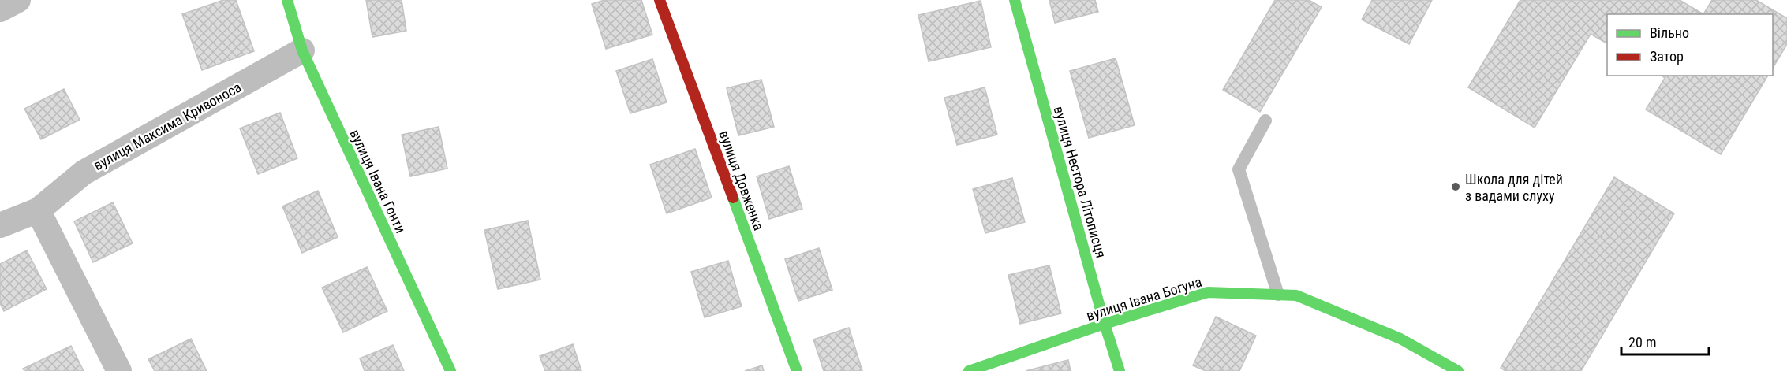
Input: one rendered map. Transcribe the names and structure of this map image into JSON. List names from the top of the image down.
{
  "streets": {
    "street": [
      "вулиця Максима Кривоноса",
      "вулиця Довженка",
      "вулиця Івана Гонти",
      "вулиця Нестора Літописця",
      "вулиця Івана Богуна"
    ]
  },
  "crossings": [
    ["вулиця Максима Кривоноса", "вулиця Івана Гонти"],
    ["вулиця Нестора Літописця", "вулиця Івана Богуна"]
  ],
  "places": ["Школа для дітей з вадами слуху"],
  "legend": ["Вільно", "Затор"],
  "scale_bar": "20 m"
}
